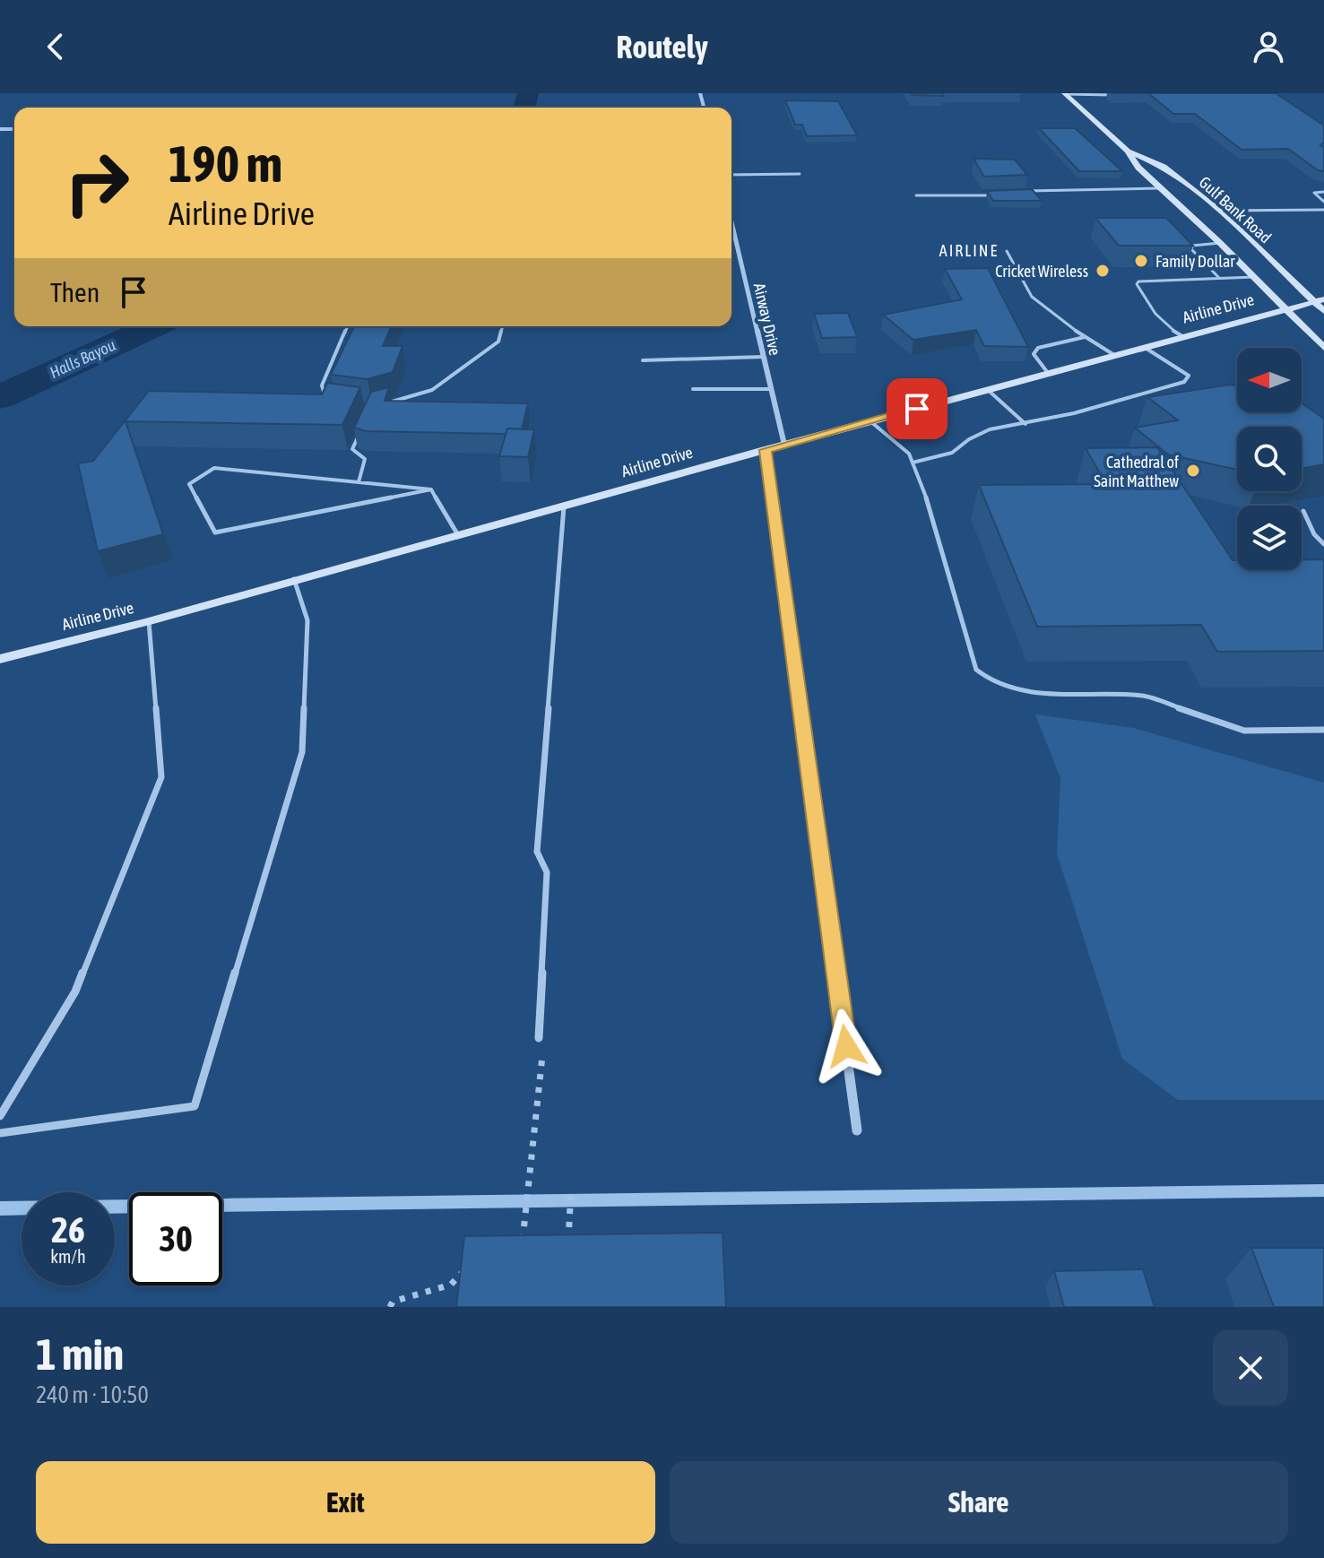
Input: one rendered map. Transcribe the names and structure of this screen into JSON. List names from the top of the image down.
{
  "streets": {
    "main road": ["Gulf Bank Road", "Airline Drive"],
    "street": ["Airway Drive"]
  },
  "crossings": [
    ["Gulf Bank Road", "Airline Drive"],
    ["Airline Drive", "Airway Drive"]
  ],
  "districts": ["AIRLINE"],
  "water": ["Halls Bayou"],
  "places": ["Family Dollar", "Cricket Wireless", "Cathedral of Saint Matthew"],
  "north": "left",
  "page": {
    "header": "Routely",
    "turn": ["190 m", "Airline Drive"],
    "then": "Then",
    "speed": "26 km/h",
    "limit": "30",
    "heading": ["1 min", "240 m · 10:50"],
    "buttons": ["Exit", "Share"]
  }
}
